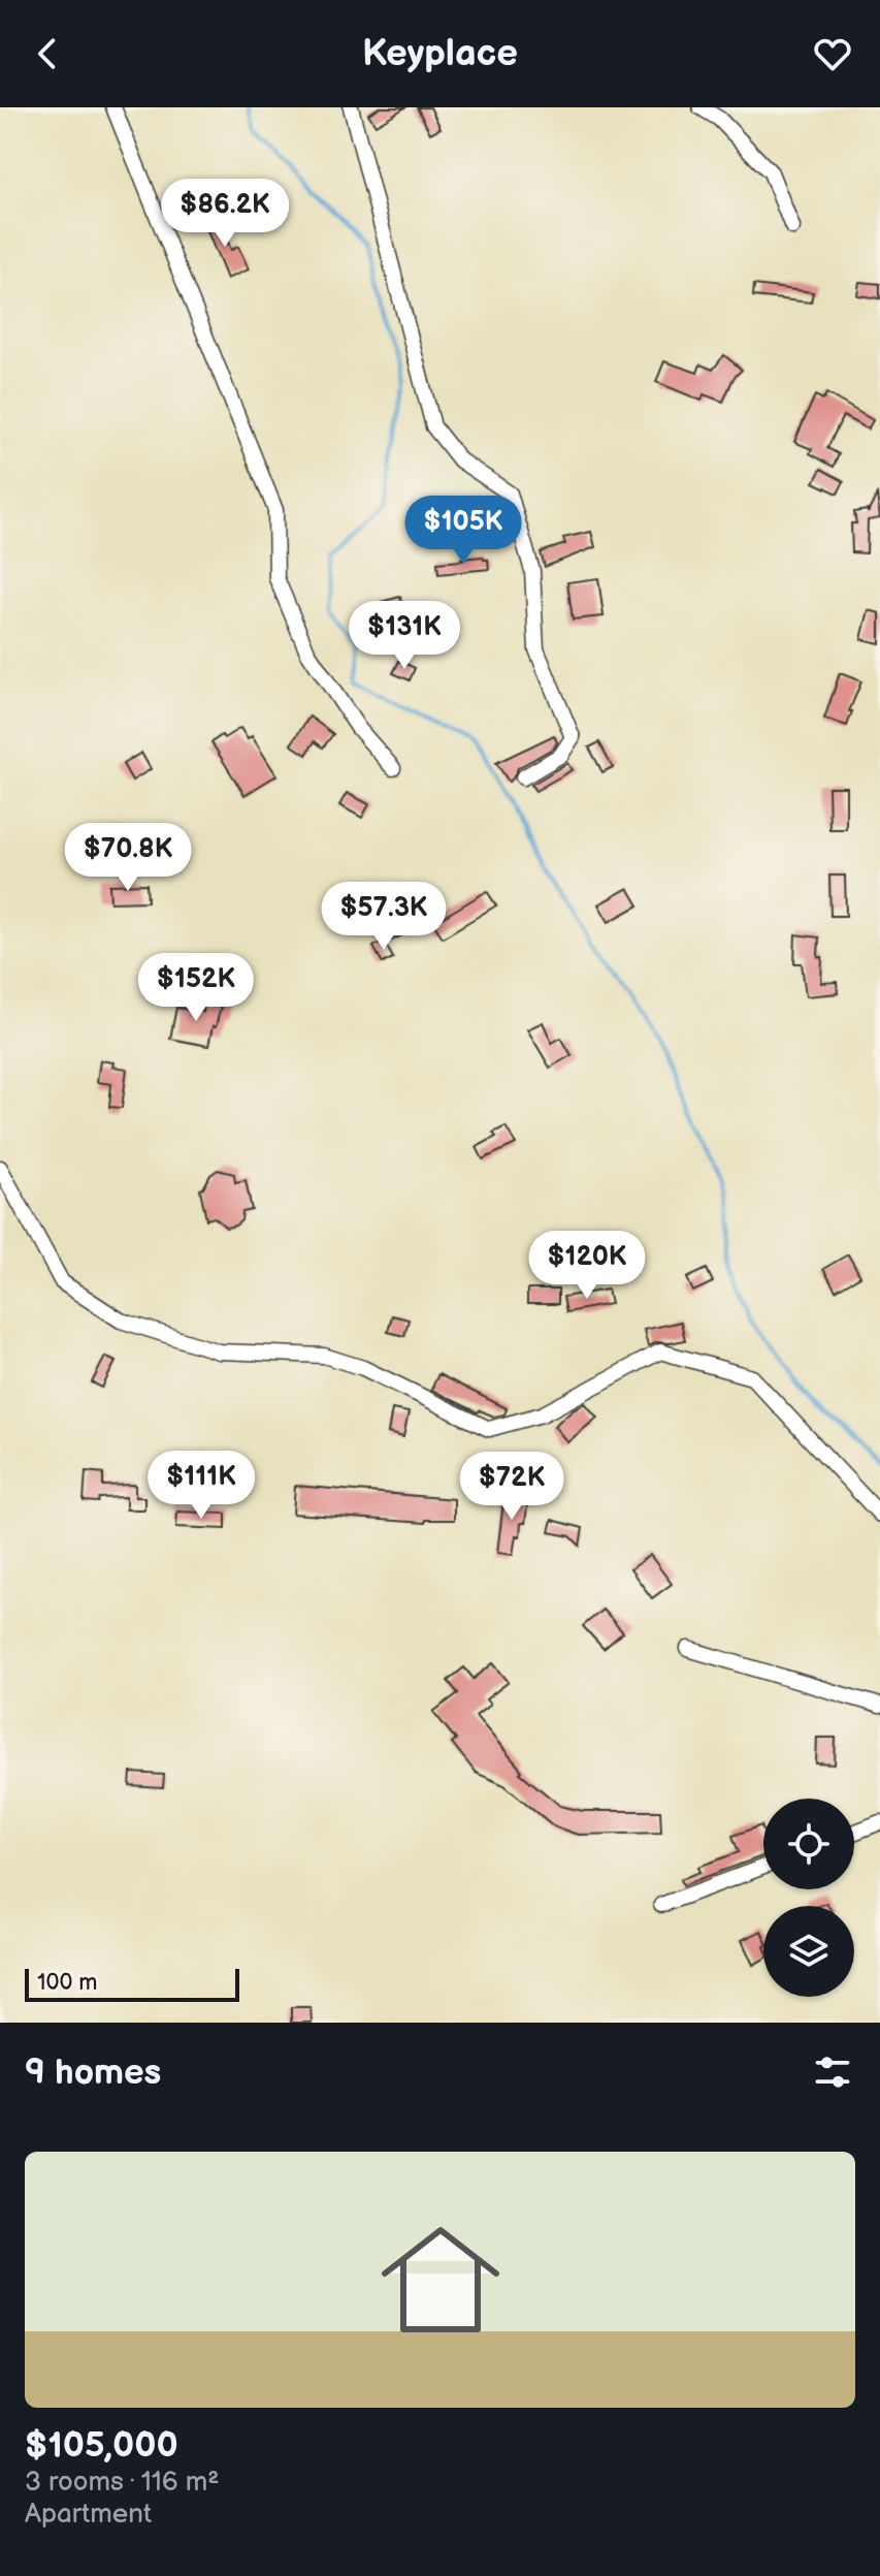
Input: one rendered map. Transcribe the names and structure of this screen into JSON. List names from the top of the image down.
{
  "scale_bar": "100 m",
  "page": {
    "header": "Keyplace",
    "price": [
      "$86.2K",
      "$105K",
      "$131K",
      "$70.8K",
      "$57.3K",
      "$152K",
      "$120K",
      "$111K",
      "$72K"
    ],
    "scale": "100 m",
    "heading": "9 homes",
    "list": [
      {
        "name": "$105,000",
        "note": "3 rooms · 116 m² · Apartment"
      }
    ]
  }
}
